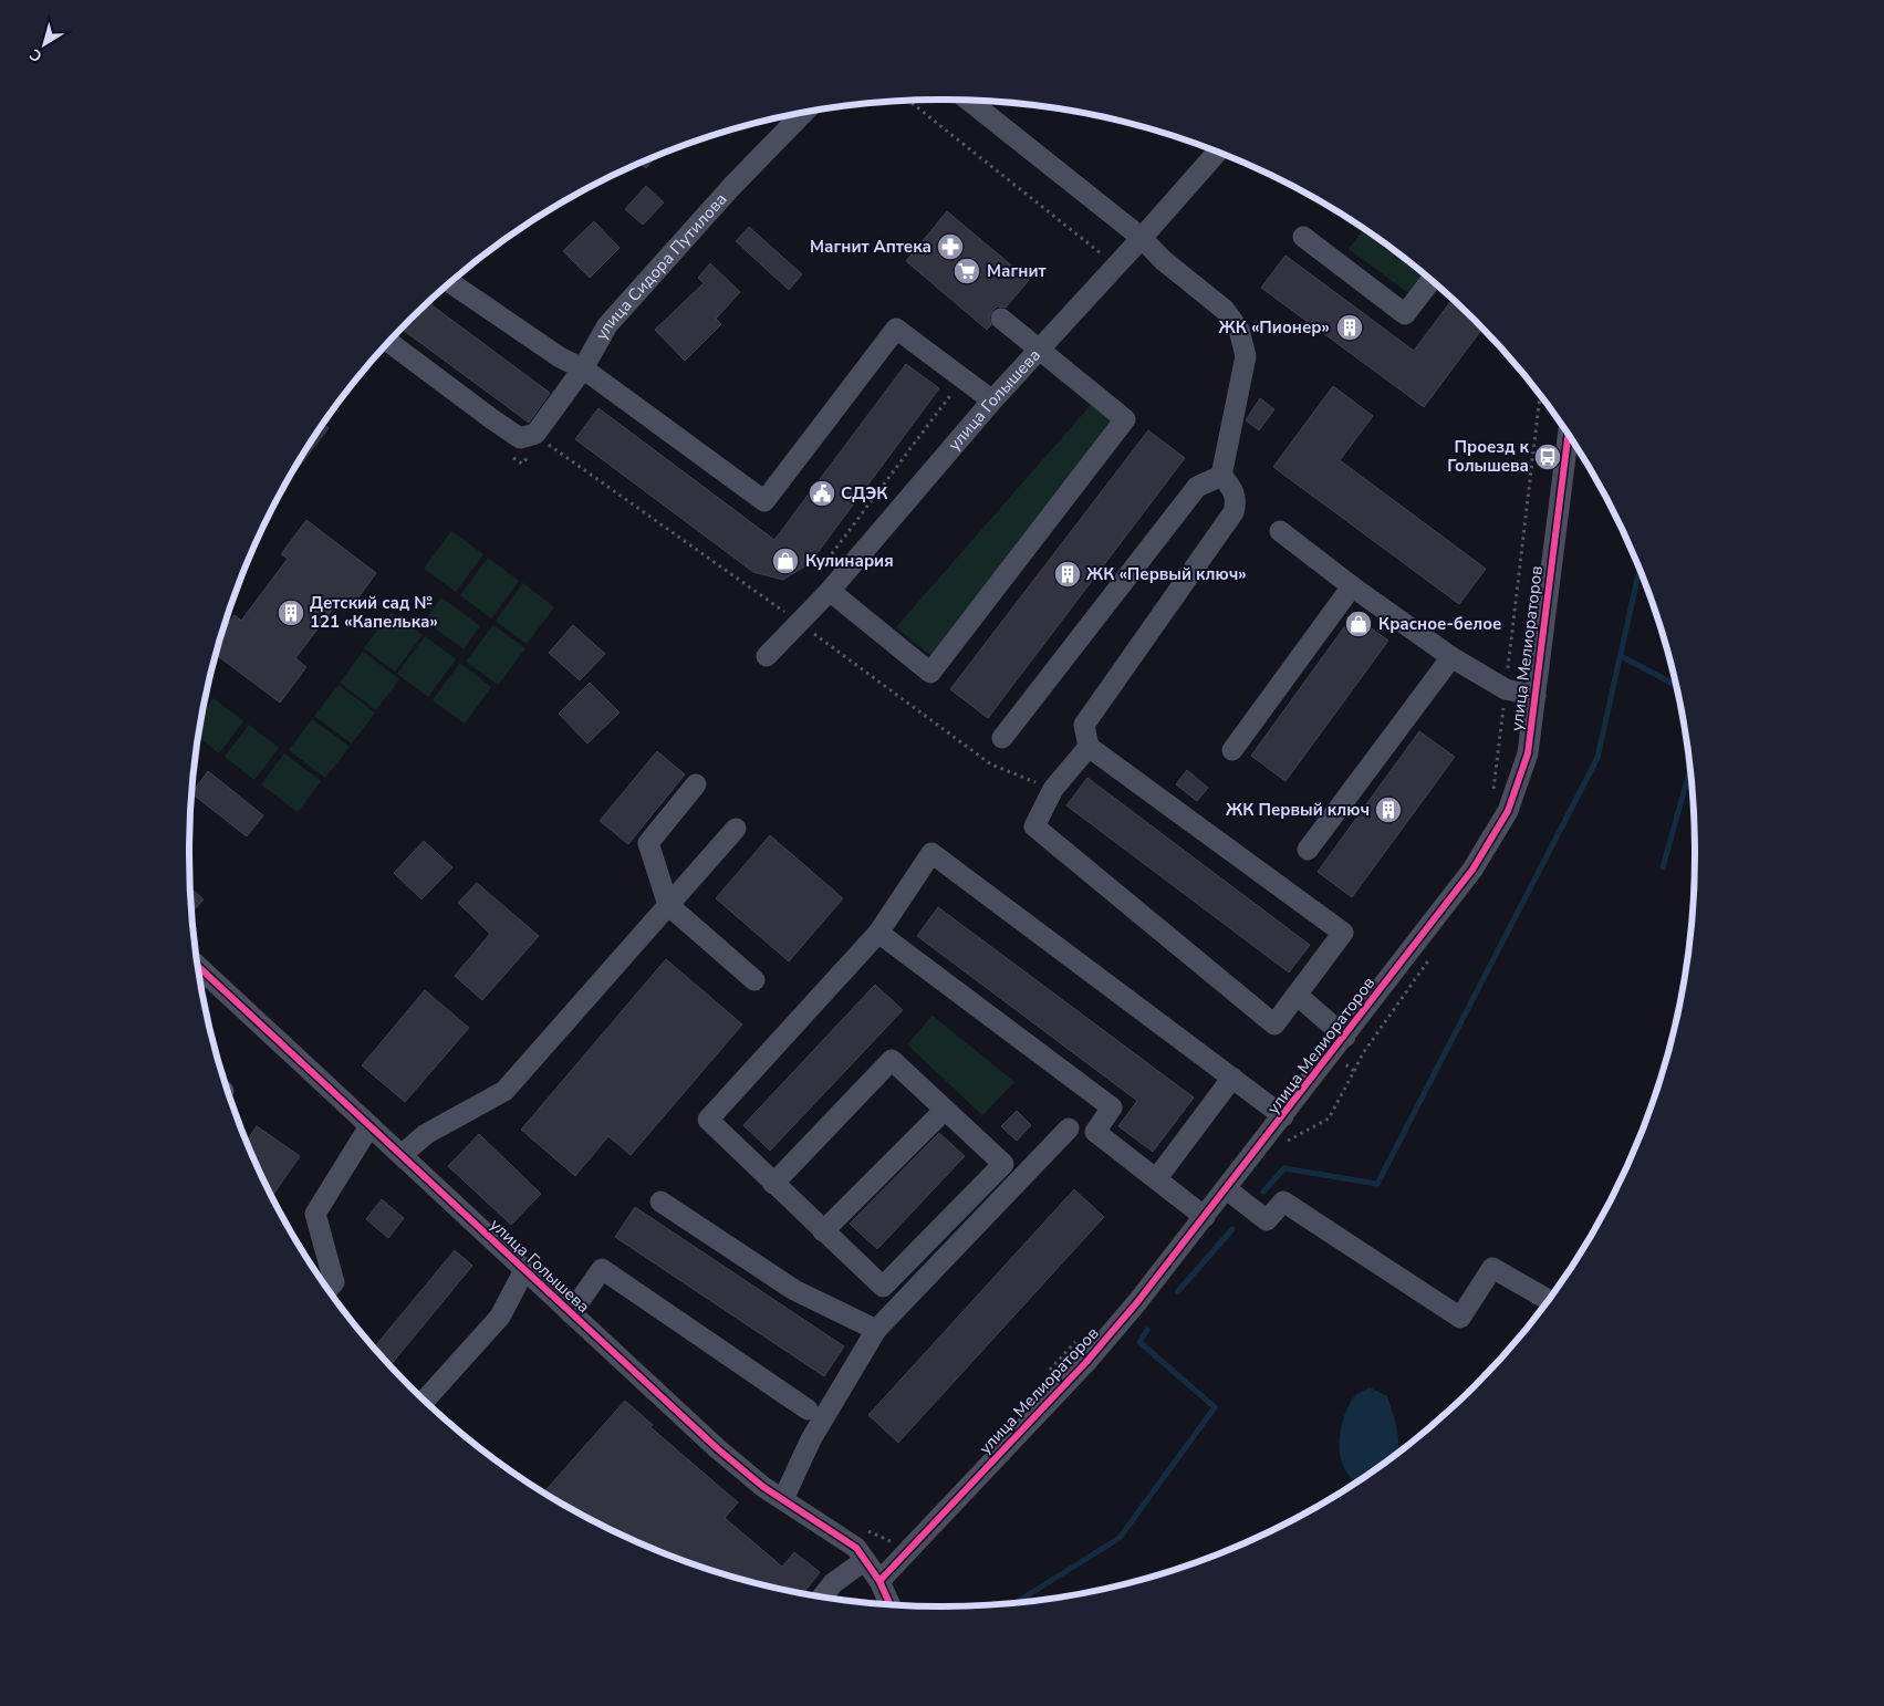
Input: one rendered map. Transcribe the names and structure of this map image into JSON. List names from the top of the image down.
{
  "streets": {
    "street": ["улица Сидора Путилова", "улица Голышева", "улица Мелиораторов"]
  },
  "crossings": [
    ["улица Голышева", "улица Мелиораторов"]
  ],
  "places": {
    "pharmacy": ["Магнит Аптека"],
    "supermarket": ["Магнит"],
    "building": [
      "ЖК «Пионер»",
      "ЖК «Первый ключ»",
      "Детский сад № 121 «Капелька»",
      "ЖК Первый ключ"
    ],
    "bus stop": ["Проезд к Голышева"],
    "public building": ["СДЭК"],
    "shop": ["Кулинария", "Красное-белое"]
  },
  "north": "bottom left"
}
